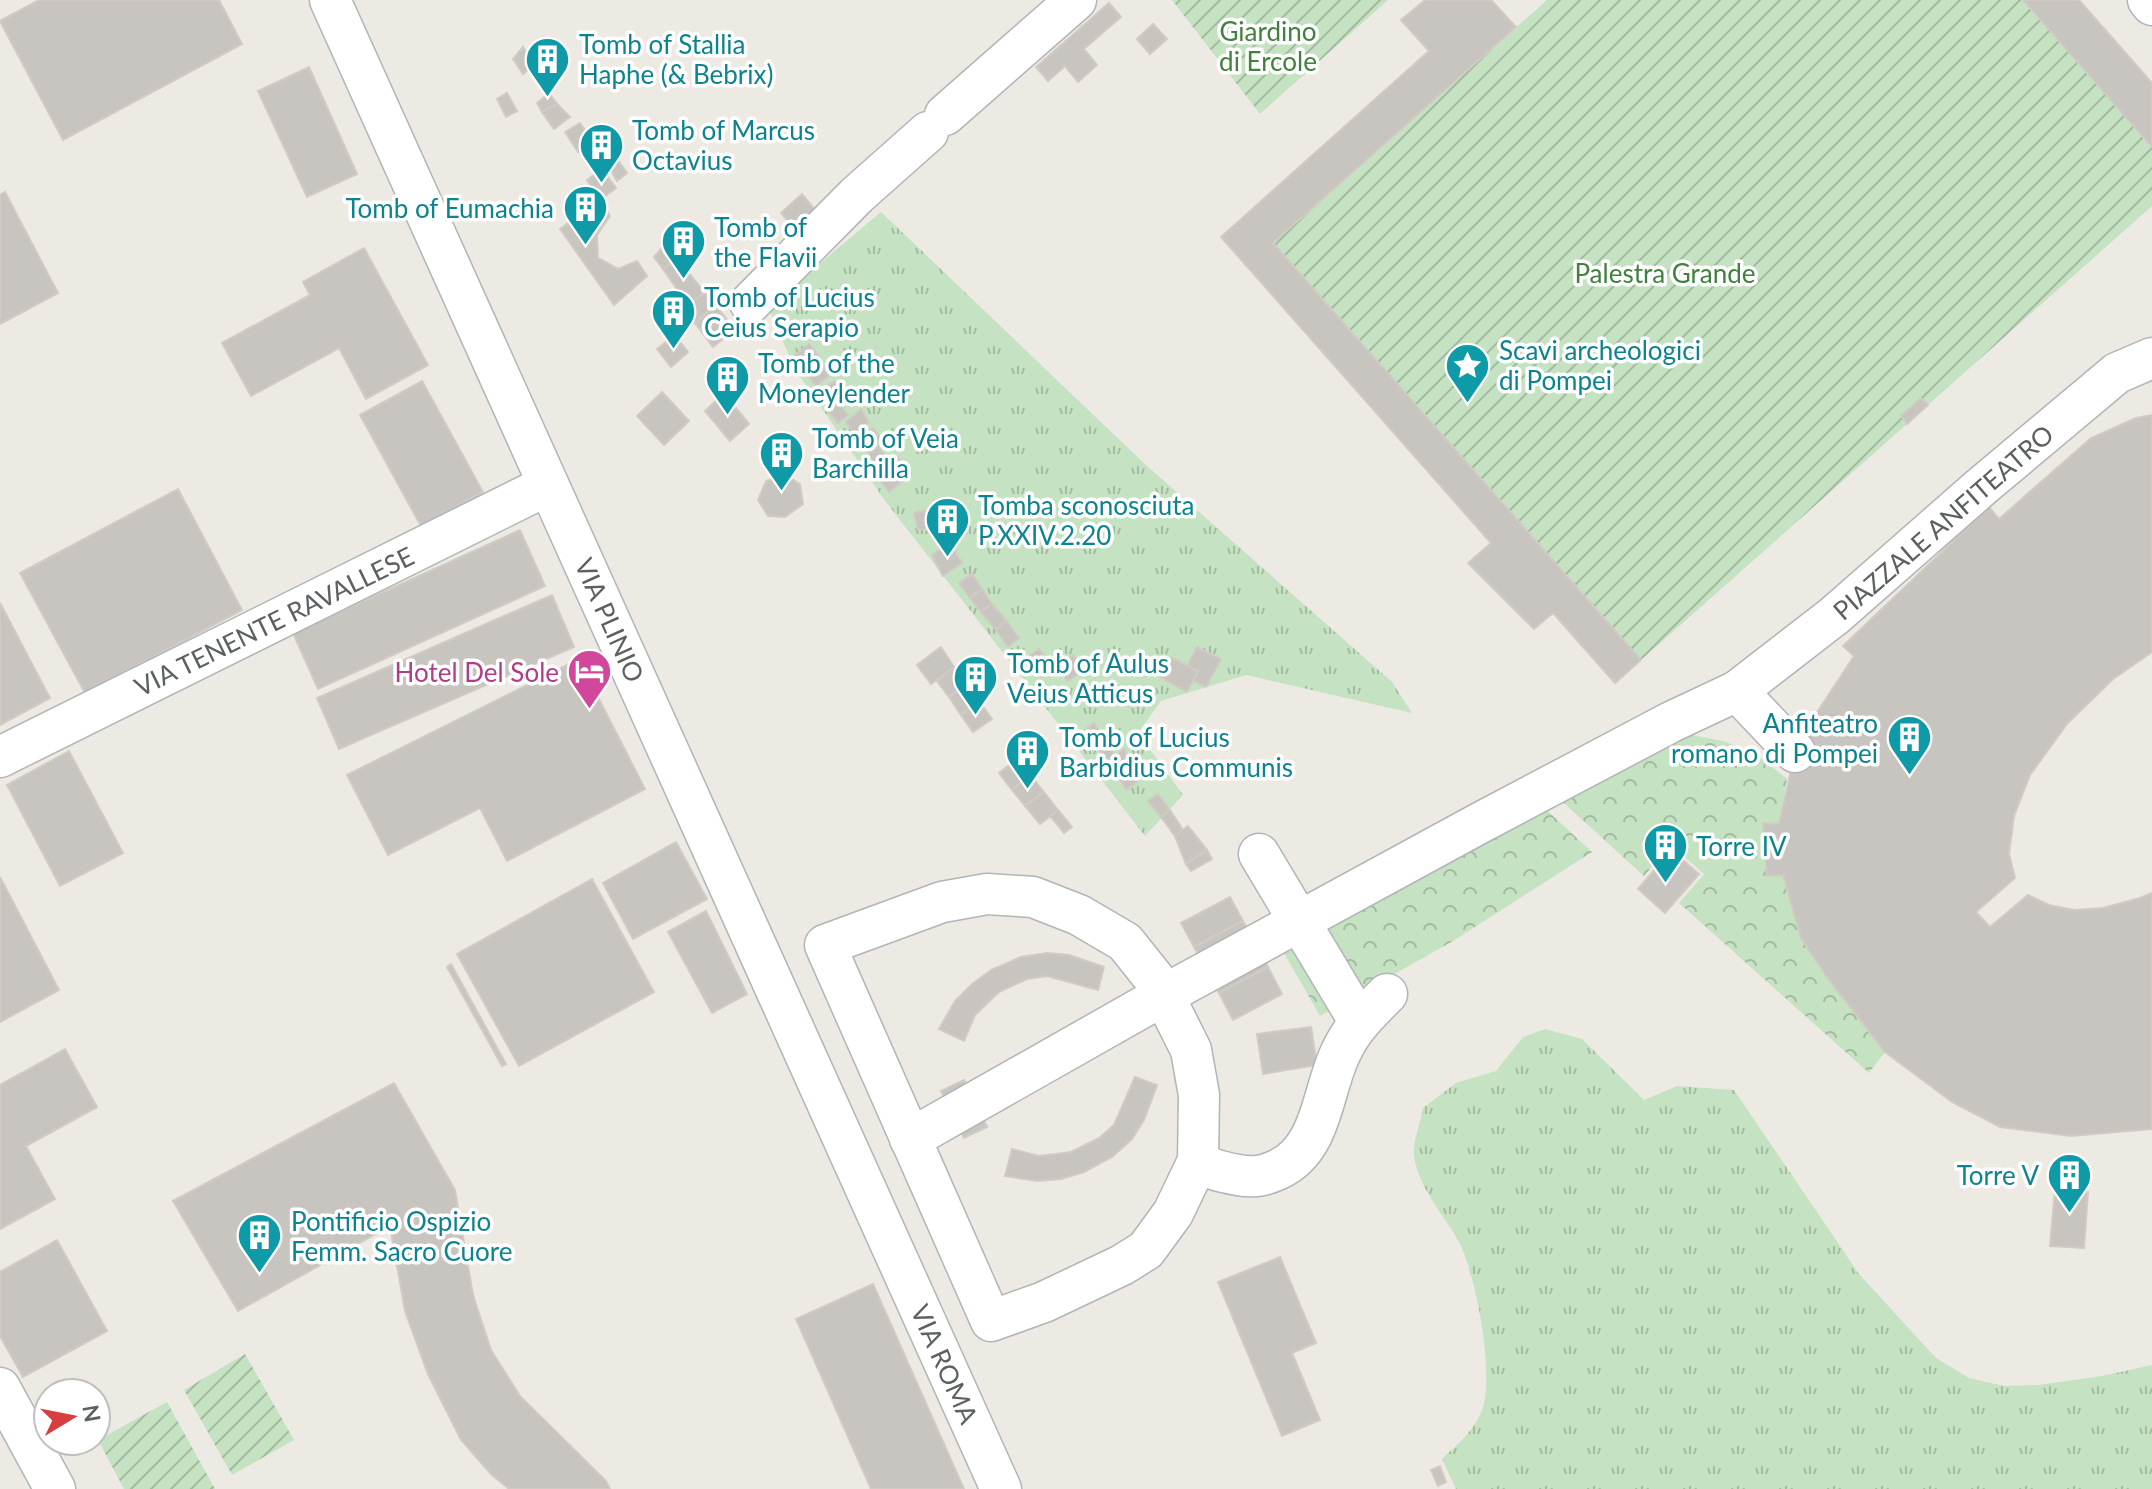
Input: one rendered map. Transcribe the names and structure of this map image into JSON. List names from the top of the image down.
{
  "streets": {
    "street": [
      "PIAZZALE ANFITEATRO",
      "VIA PLINIO",
      "VIA TENENTE RAVALLESE",
      "VIA ROMA"
    ]
  },
  "crossings": [
    ["VIA PLINIO", "VIA TENENTE RAVALLESE"],
    ["VIA PLINIO", "VIA ROMA"]
  ],
  "parks": ["Giardino di Ercole", "Palestra Grande"],
  "places": {
    "building": [
      "Tomb of Stallia Haphe (& Bebrix)",
      "Tomb of Marcus Octavius",
      "Tomb of Eumachia",
      "Tomb of the Flavii",
      "Tomb of Lucius Ceius Serapio",
      "Tomb of the Moneylender",
      "Tomb of Veia Barchilla",
      "Tomba sconosciuta P.XXIV.2.20",
      "Tomb of Aulus Veius Atticus",
      "Anfiteatro romano di Pompei",
      "Tomb of Lucius Barbidius Communis",
      "Torre IV",
      "Torre V",
      "Pontificio Ospizio Femm. Sacro Cuore"
    ],
    "place": ["Scavi archeologici di Pompei"],
    "hotel": ["Hotel Del Sole"]
  },
  "north": "right"
}
